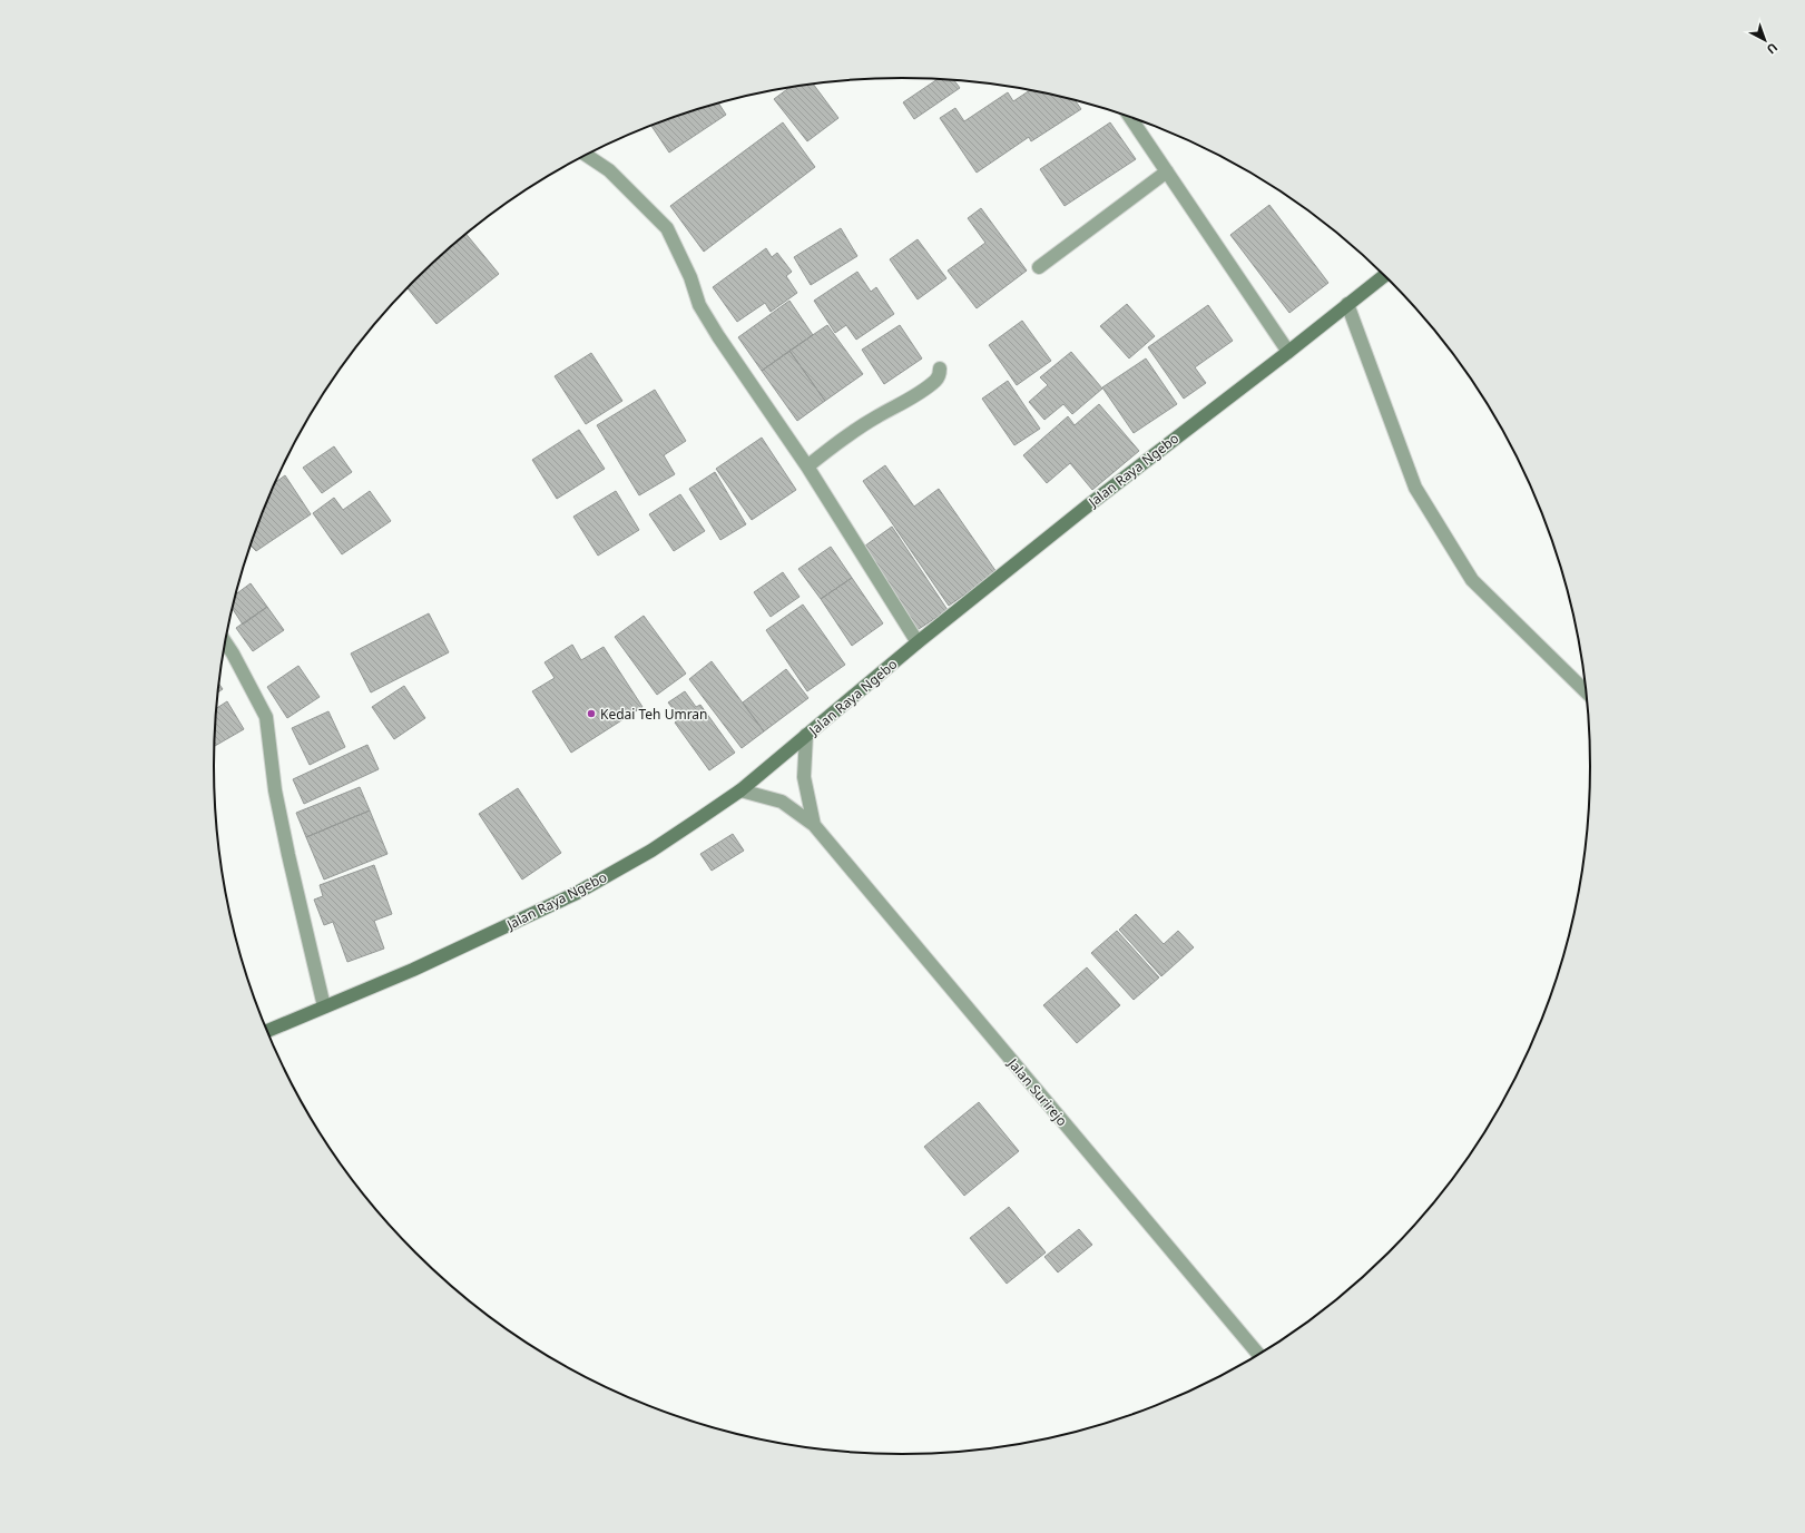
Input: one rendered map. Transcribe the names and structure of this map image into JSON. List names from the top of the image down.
{
  "streets": {
    "street": ["Jalan Raya Ngebo", "Jalan Surirejo"]
  },
  "crossings": [
    ["Jalan Raya Ngebo", "Jalan Surirejo"]
  ],
  "places": ["Kedai Teh Umran"],
  "north": "bottom right"
}
